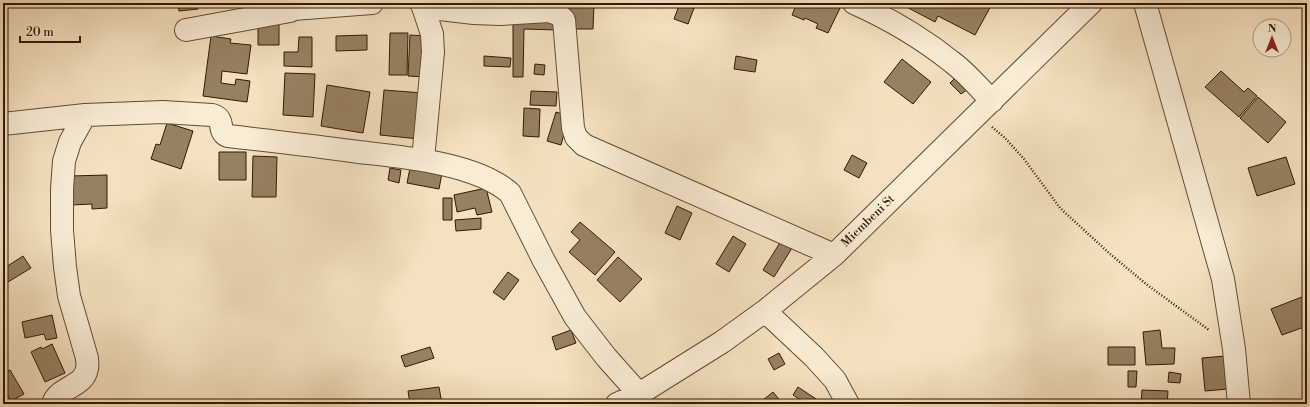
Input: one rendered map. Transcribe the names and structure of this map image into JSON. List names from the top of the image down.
{
  "streets": {
    "street": ["Miembeni St"]
  },
  "scale_bar": "20 m",
  "north": "top"
}
